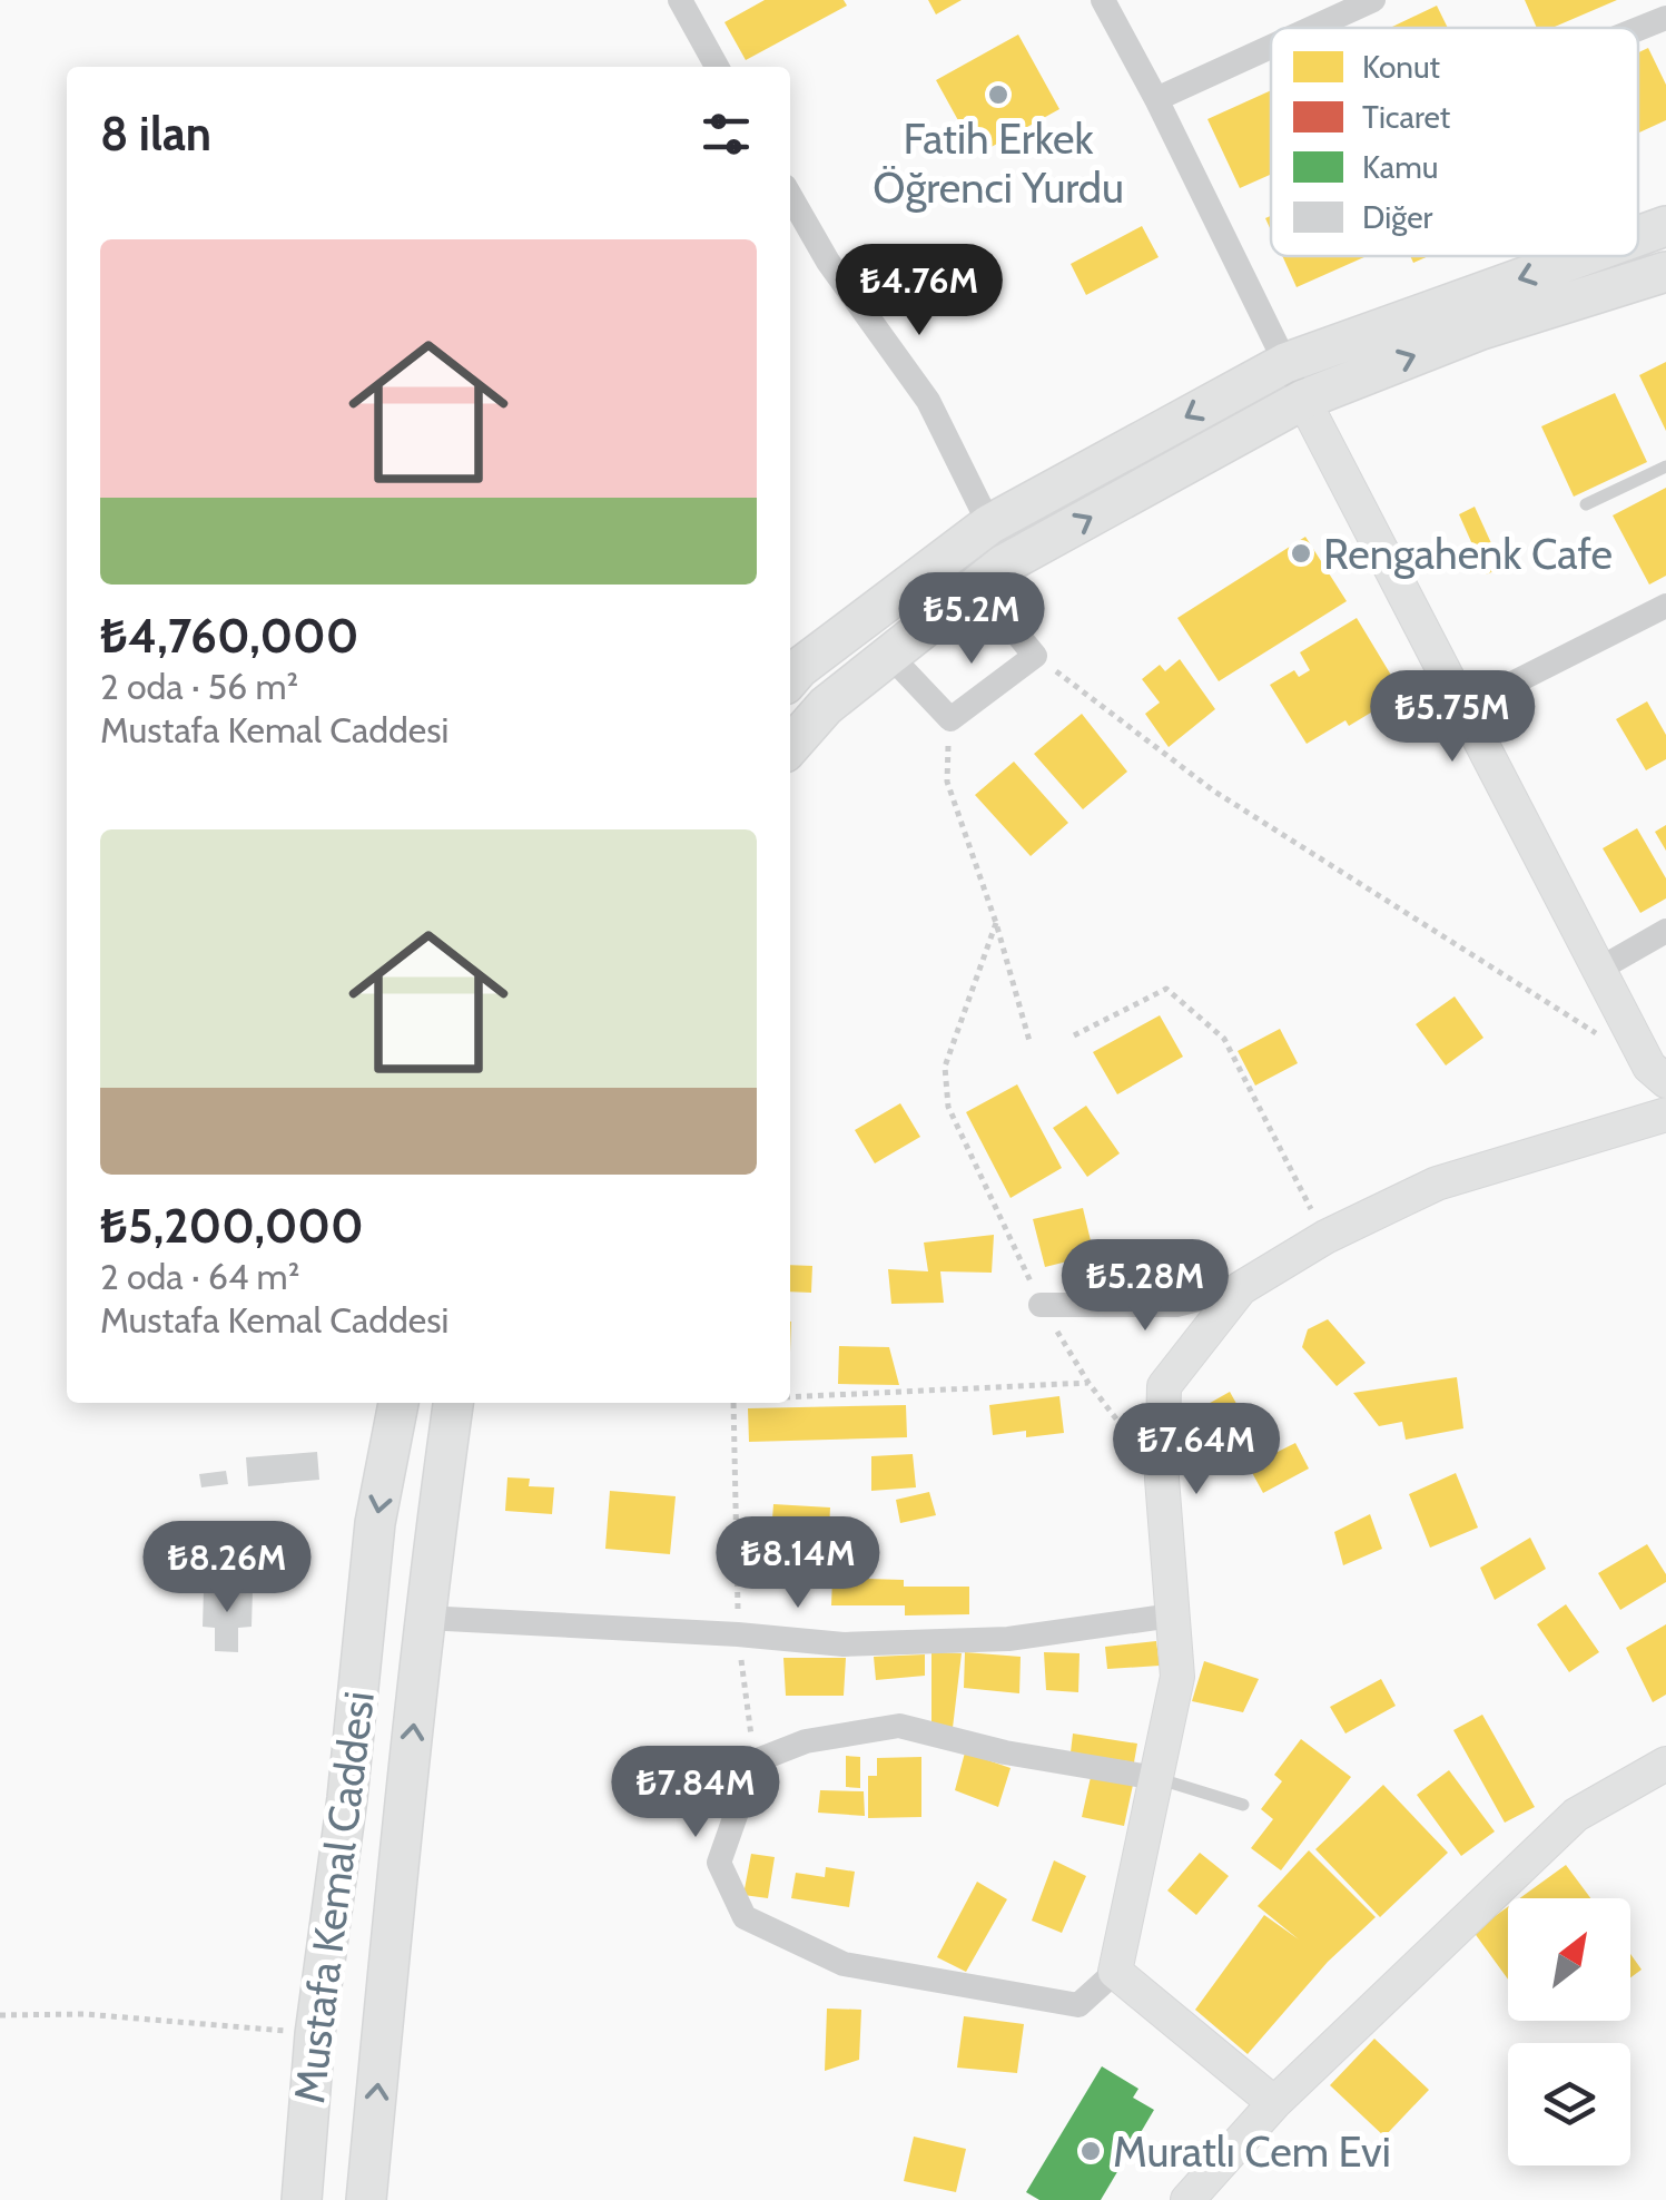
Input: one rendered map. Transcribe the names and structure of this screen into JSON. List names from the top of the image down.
{
  "streets": {
    "main road": ["Mustafa Kemal Caddesi"]
  },
  "places": ["Fatih Erkek Öğrenci Yurdu", "Rengahenk Cafe", "Muratlı Cem Evi"],
  "legend": [
    "Konut",
    "Ticaret",
    "Kamu",
    "Diğer"
  ],
  "north": "top right",
  "page": {
    "heading": "8 ilan",
    "list": [
      {
        "name": "₺4,760,000",
        "note": "2 oda · 56 m² · Mustafa Kemal Caddesi"
      },
      {
        "name": "₺5,200,000",
        "note": "2 oda · 64 m² · Mustafa Kemal Caddesi"
      }
    ],
    "price": [
      "₺4.76M",
      "₺5.2M",
      "₺5.75M",
      "₺5.28M",
      "₺7.64M",
      "₺8.14M",
      "₺8.26M",
      "₺7.84M"
    ]
  }
}
